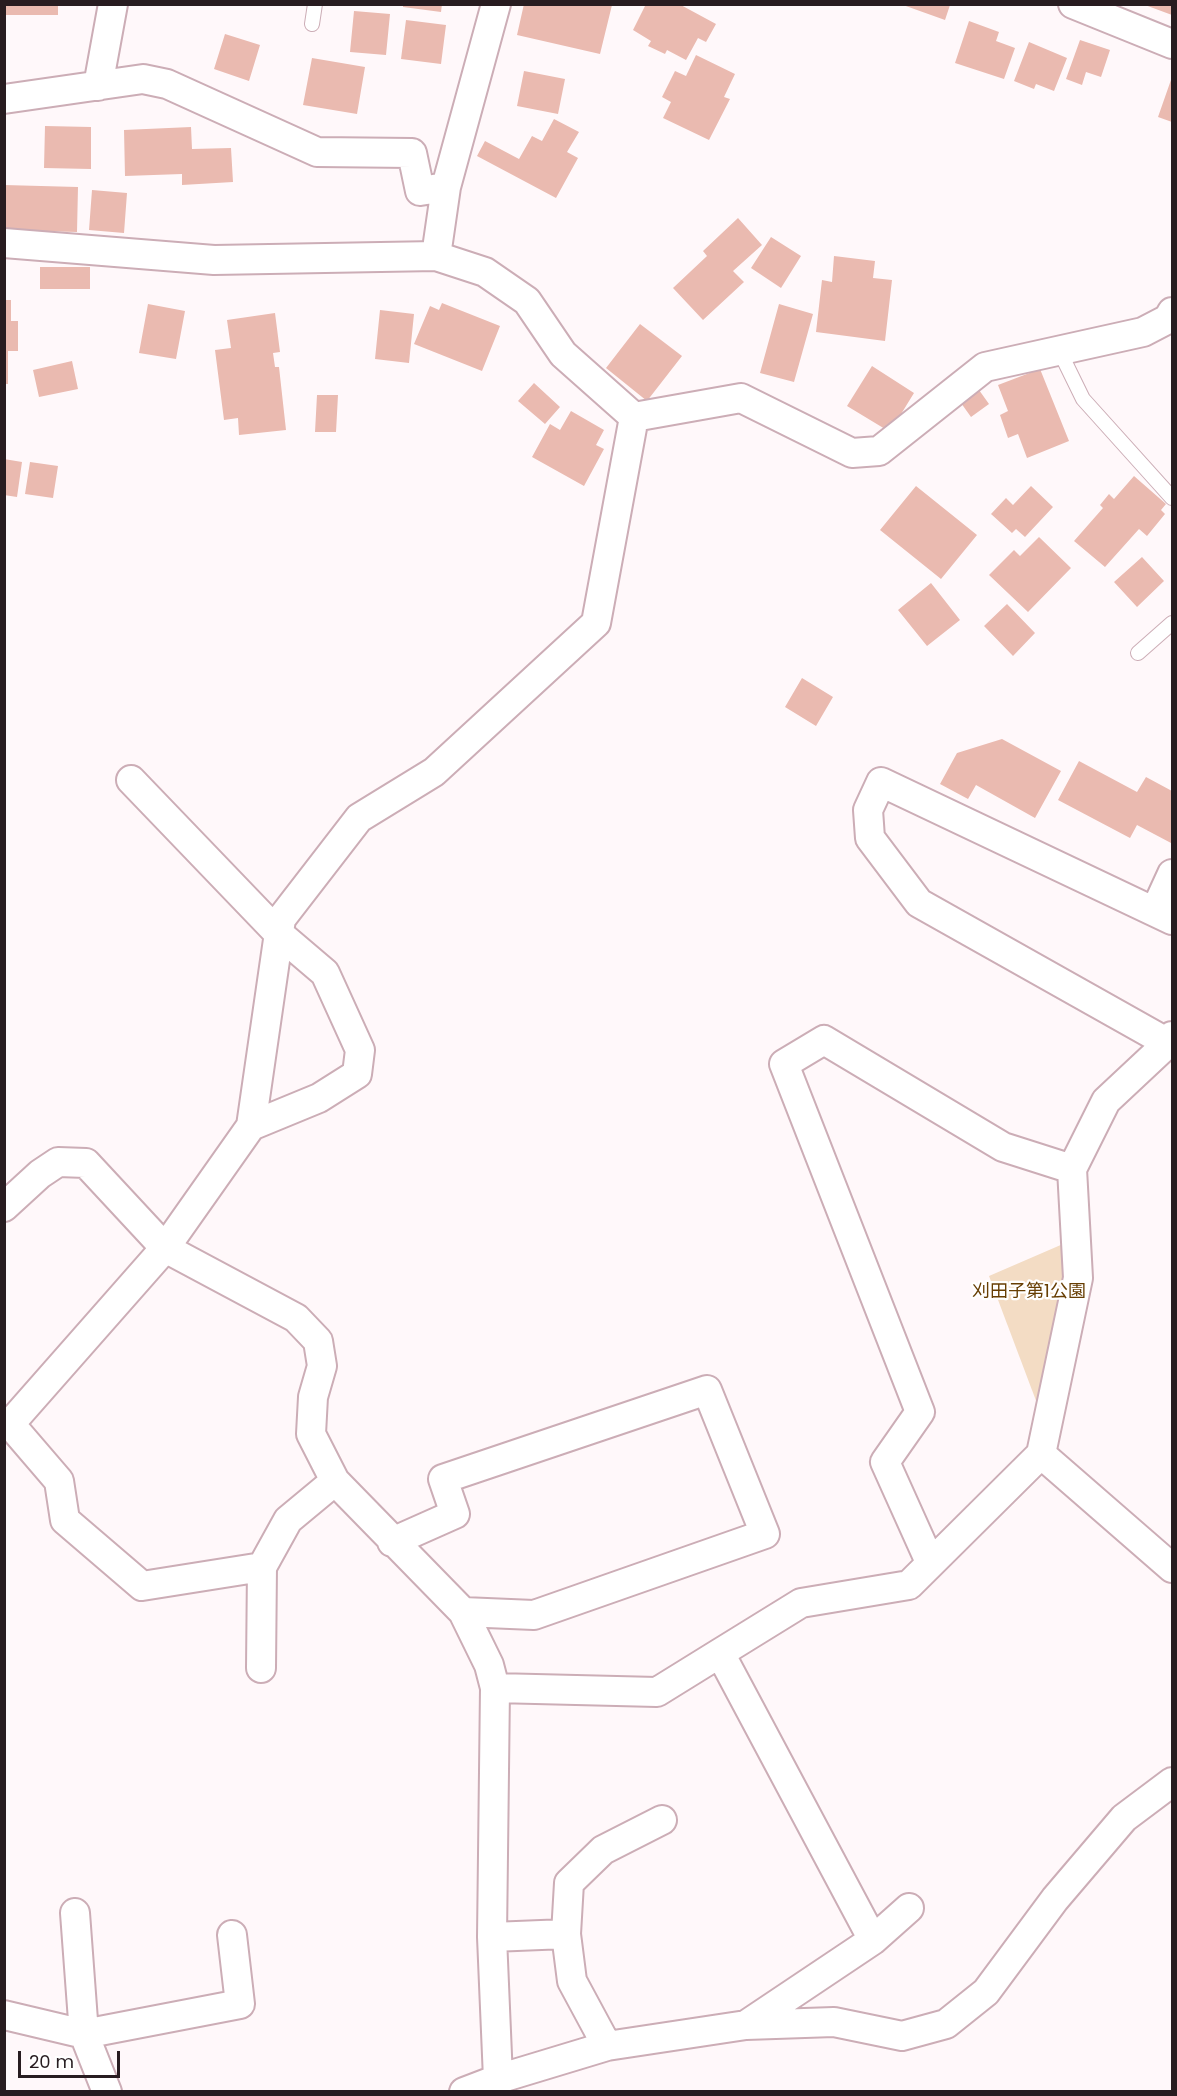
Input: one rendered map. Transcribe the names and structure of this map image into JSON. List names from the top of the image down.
{
  "parks": ["刈田子第1公園"],
  "scale_bar": "20 m"
}
